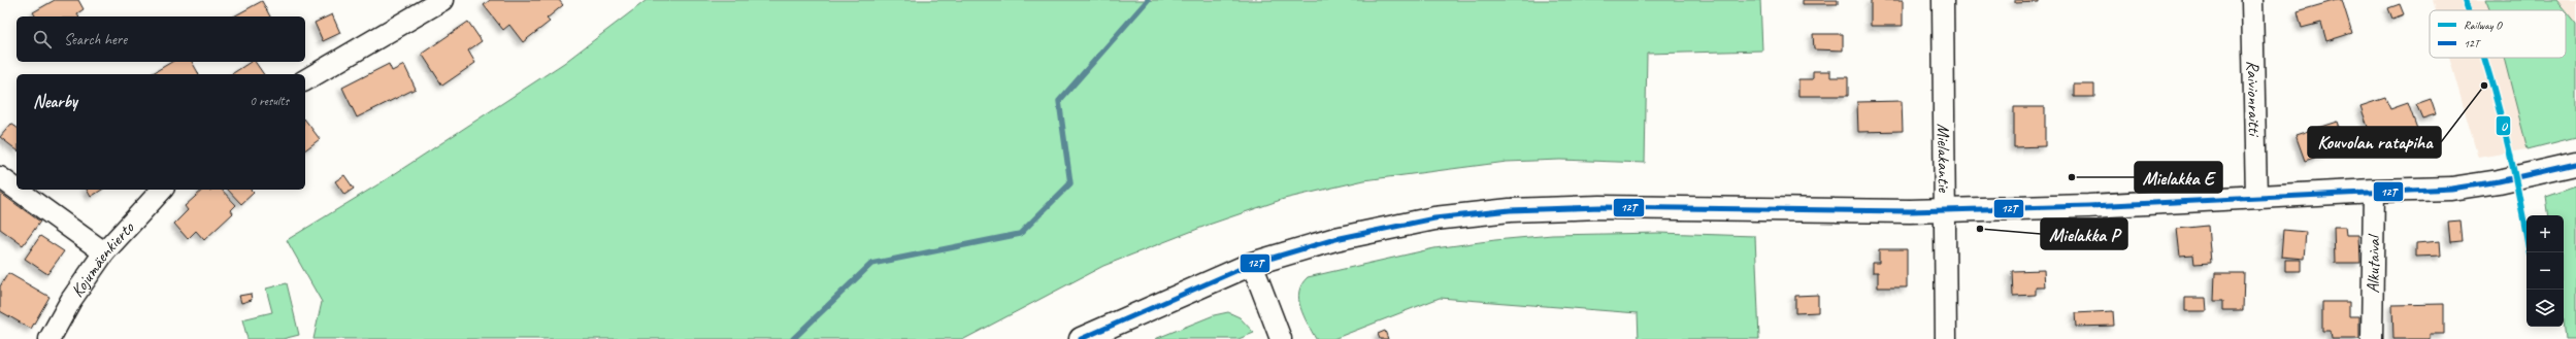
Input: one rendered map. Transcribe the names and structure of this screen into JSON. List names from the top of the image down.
{
  "streets": {
    "street": [
      "Raivionraitti",
      "Mielakantie",
      "Kojumäenkierto",
      "Alkutaival"
    ]
  },
  "places": ["Kouvolan ratapiha", "Mielakka E", "Mielakka P"],
  "lines": ["rail line O", "transit line 12T"],
  "legend": ["Railway O", "12T"],
  "page": {
    "search": "Search here",
    "heading": ["Nearby", "0 results"],
    "map_buttons": ["+", "−"]
  }
}
